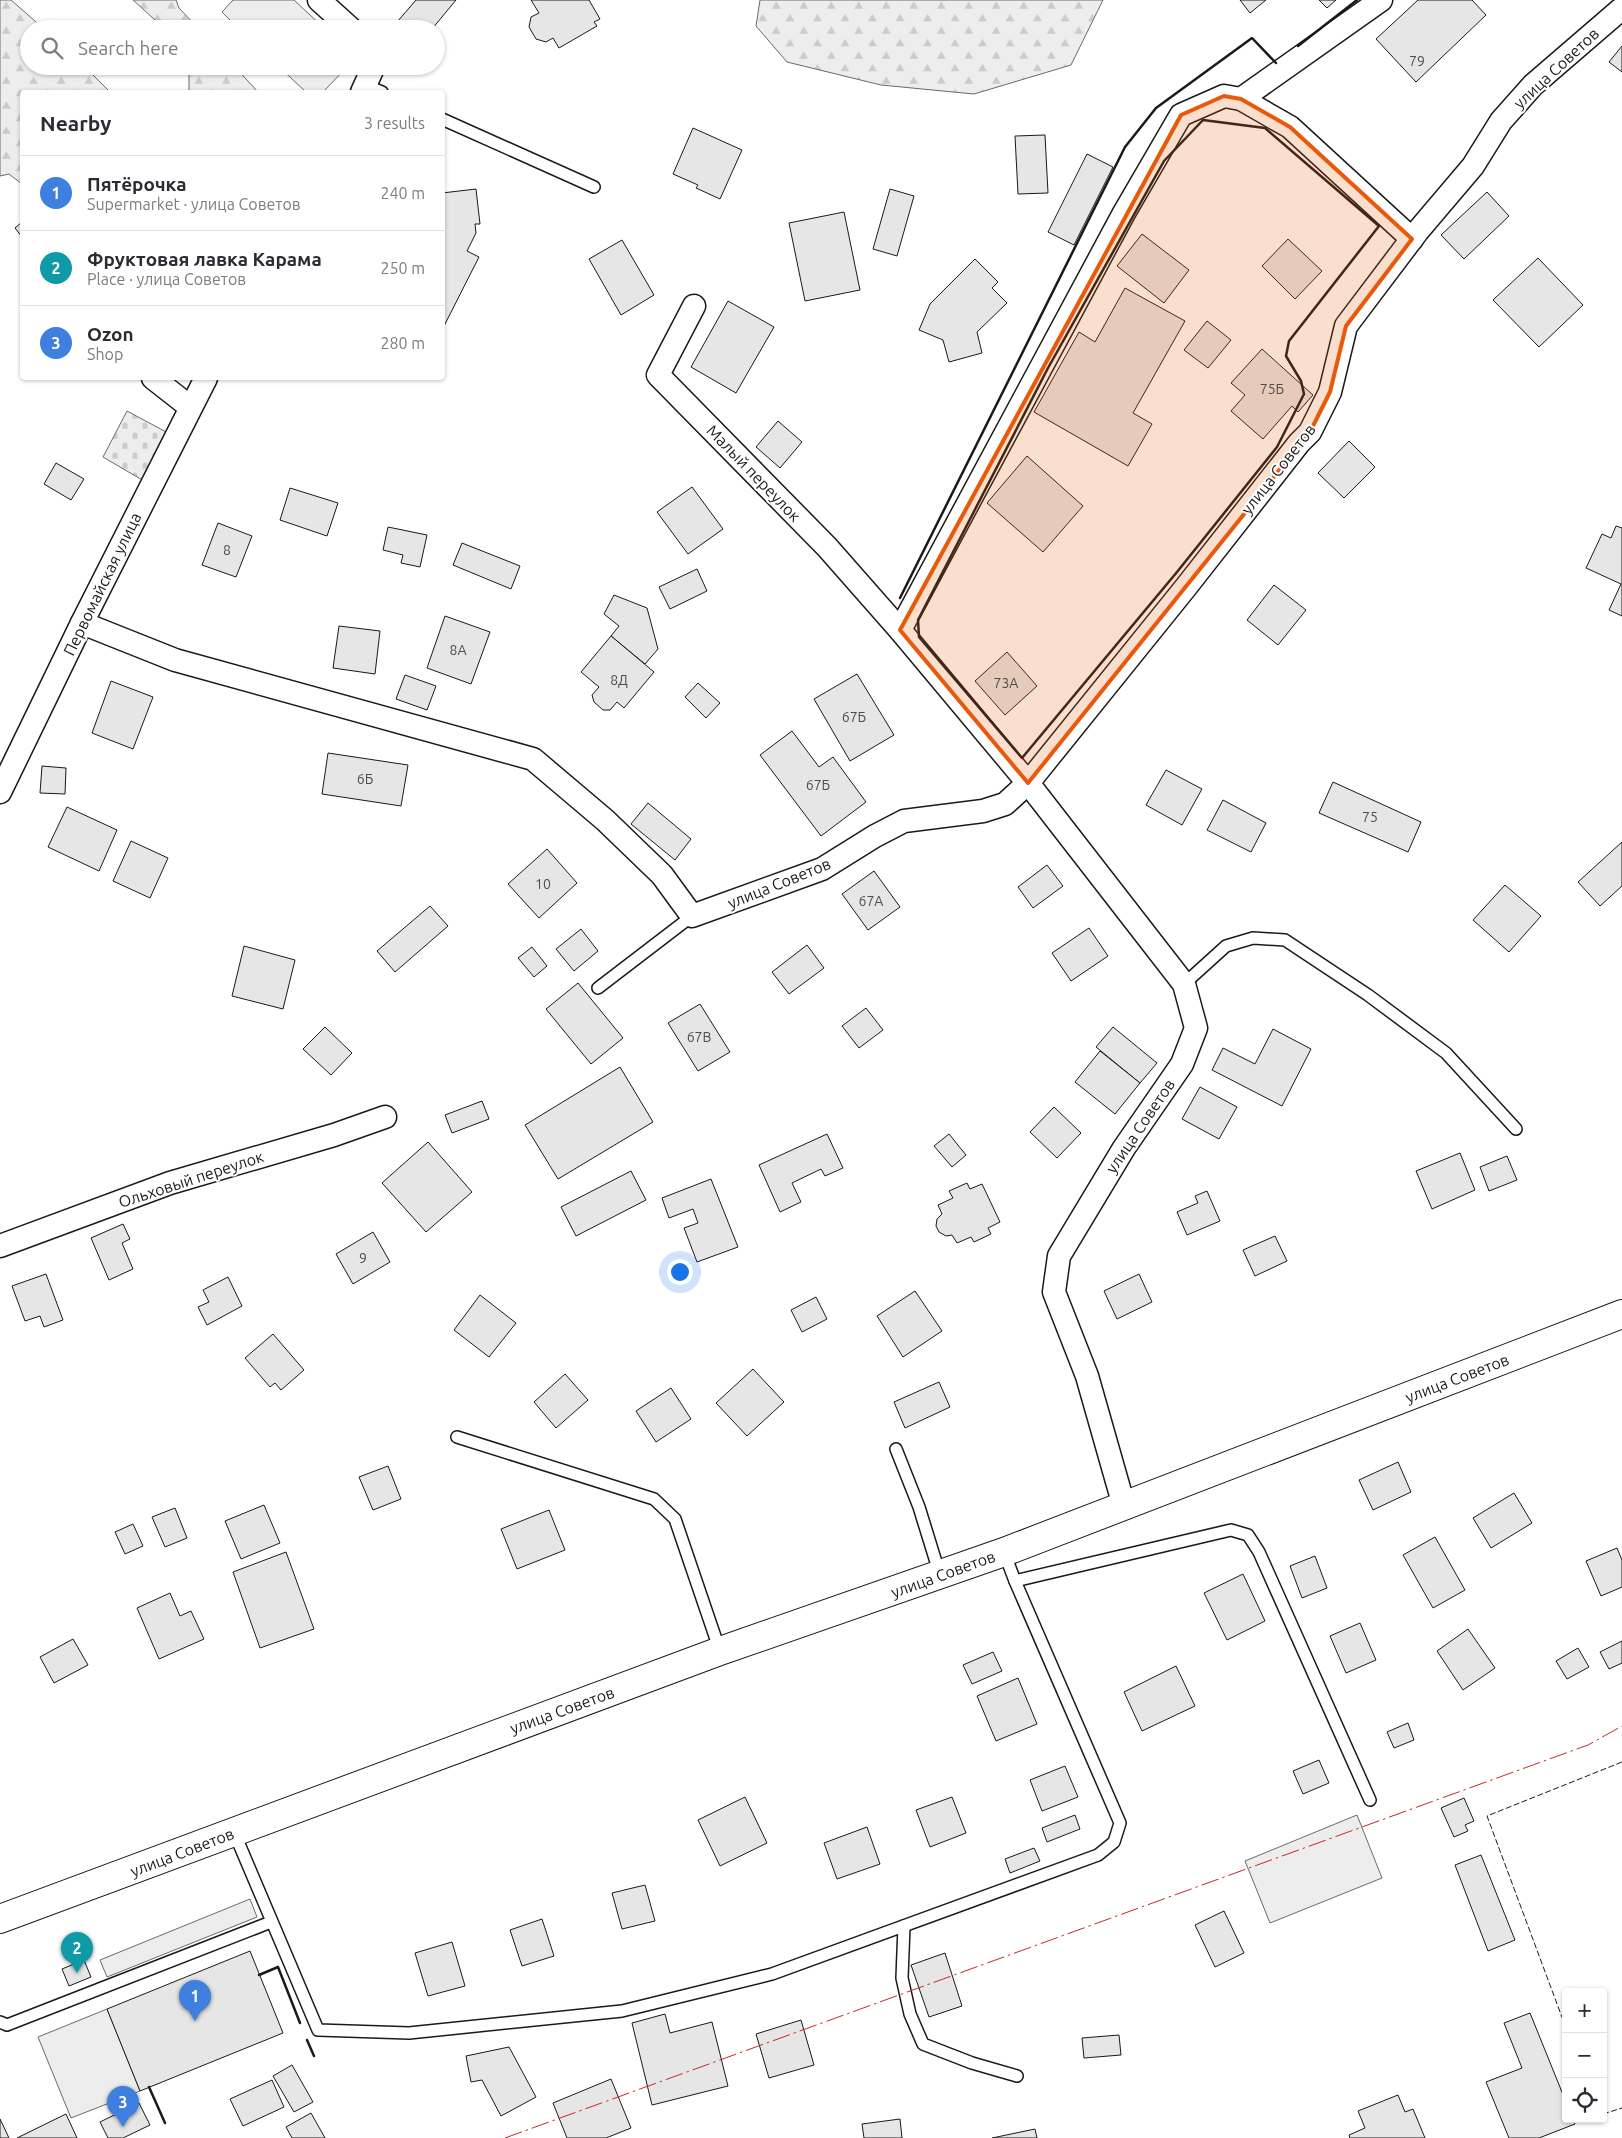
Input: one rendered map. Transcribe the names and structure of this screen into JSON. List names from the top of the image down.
{
  "streets": {
    "main road": ["улица Советов"],
    "street": ["Малый переулок", "Первомайская улица", "Ольховый переулок"]
  },
  "crossings": [
    ["улица Советов", "Малый переулок"]
  ],
  "house_numbers": [
    "79",
    "75Б",
    "8",
    "8А",
    "8Д",
    "73А",
    "67Б",
    "6Б",
    "67Б",
    "75",
    "10",
    "67А",
    "67В",
    "9"
  ],
  "page": {
    "search": "Search here",
    "heading": ["Nearby", "3 results"],
    "list": [
      {
        "mark": "1",
        "name": "Пятёрочка",
        "note": "Supermarket · улица Советов",
        "value": "240 m"
      },
      {
        "mark": "2",
        "name": "Фруктовая лавка Карама",
        "note": "Place · улица Советов",
        "value": "250 m"
      },
      {
        "mark": "3",
        "name": "Ozon",
        "note": "Shop",
        "value": "280 m"
      }
    ],
    "pins": ["2", "1", "3"],
    "map_buttons": ["+", "−"]
  }
}
